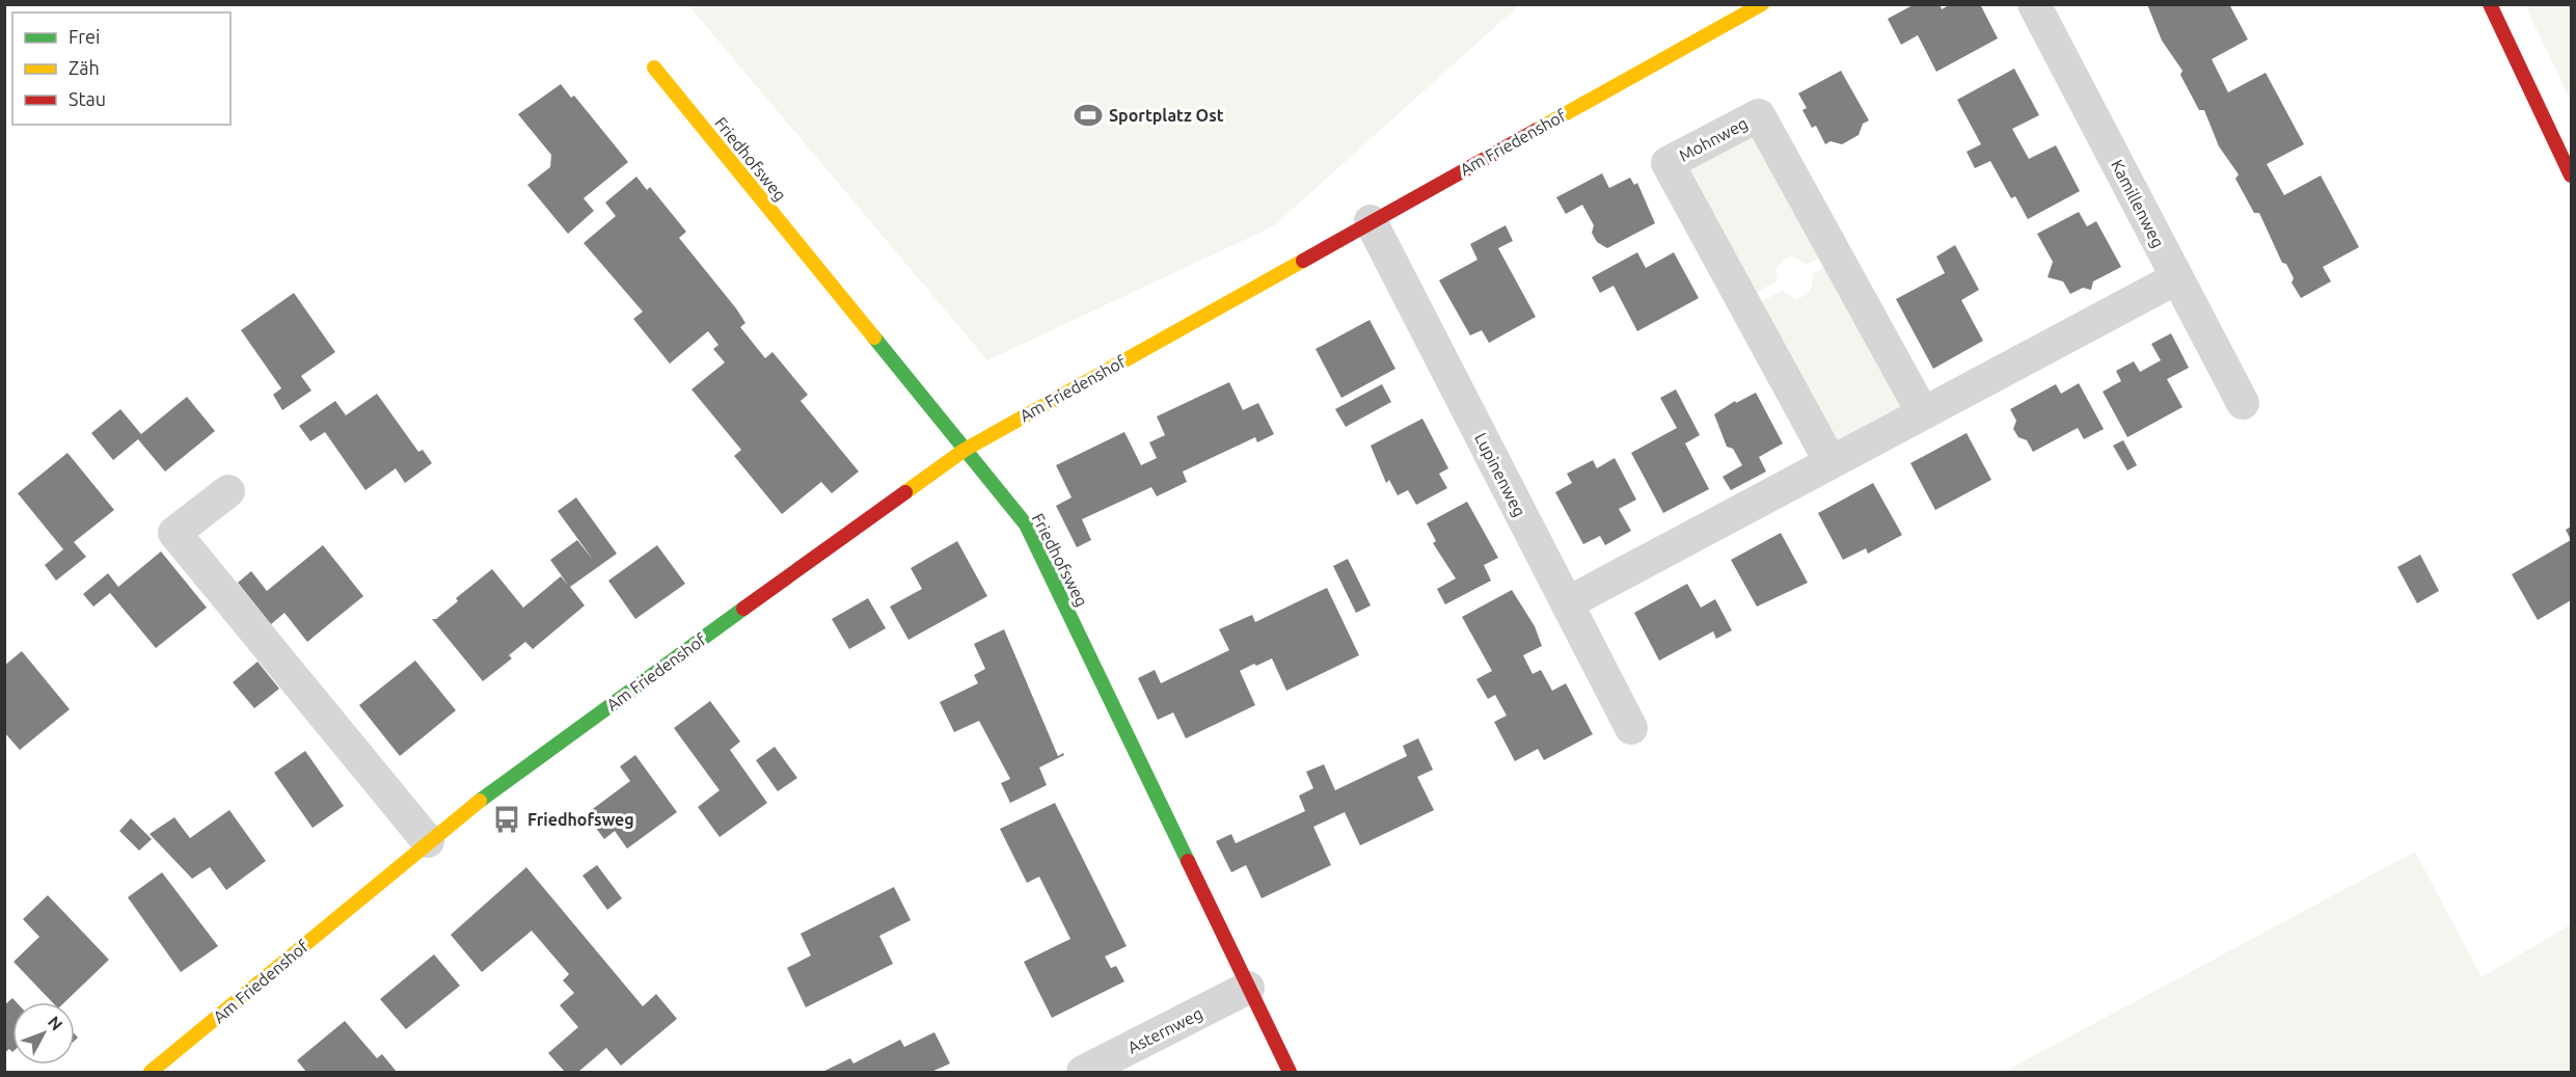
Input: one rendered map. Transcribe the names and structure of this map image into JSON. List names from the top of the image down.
{
  "streets": {
    "street": [
      "Mohnweg",
      "Am Friedenshof",
      "Friedhofsweg",
      "Kamillenweg",
      "Lupinenweg",
      "Asternweg"
    ]
  },
  "crossings": [
    ["Am Friedenshof", "Friedhofsweg"],
    ["Am Friedenshof", "Lupinenweg"],
    ["Friedhofsweg", "Asternweg"]
  ],
  "places": {
    "sports": ["Sportplatz Ost"],
    "bus stop": ["Friedhofsweg"]
  },
  "legend": ["Frei", "Zäh", "Stau"],
  "north": "top right"
}
